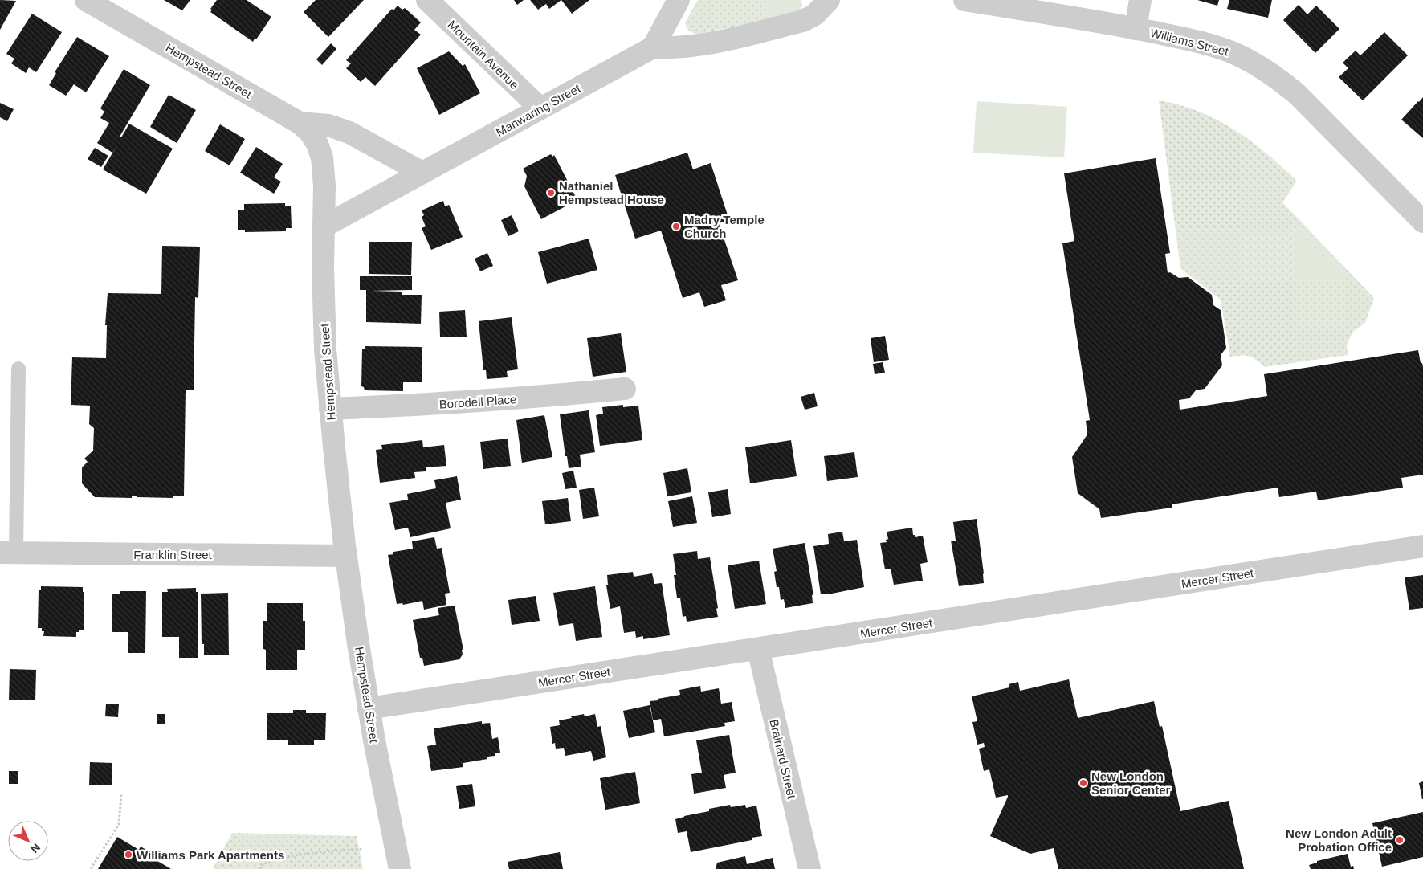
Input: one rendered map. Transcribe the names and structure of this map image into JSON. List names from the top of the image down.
{
  "streets": {
    "street": [
      "Williams Street",
      "Mountain Avenue",
      "Hempstead Street",
      "Manwaring Street",
      "Borodell Place",
      "Franklin Street",
      "Mercer Street",
      "Brainard Street"
    ]
  },
  "crossings": [
    ["Mountain Avenue", "Manwaring Street"],
    ["Hempstead Street", "Manwaring Street"],
    ["Hempstead Street", "Borodell Place"],
    ["Hempstead Street", "Franklin Street"],
    ["Hempstead Street", "Mercer Street"],
    ["Mercer Street", "Brainard Street"]
  ],
  "places": [
    "Nathaniel Hempstead House",
    "Madry Temple Church",
    "New London Senior Center",
    "New London Adult Probation Office",
    "Williams Park Apartments"
  ],
  "north": "bottom right"
}
